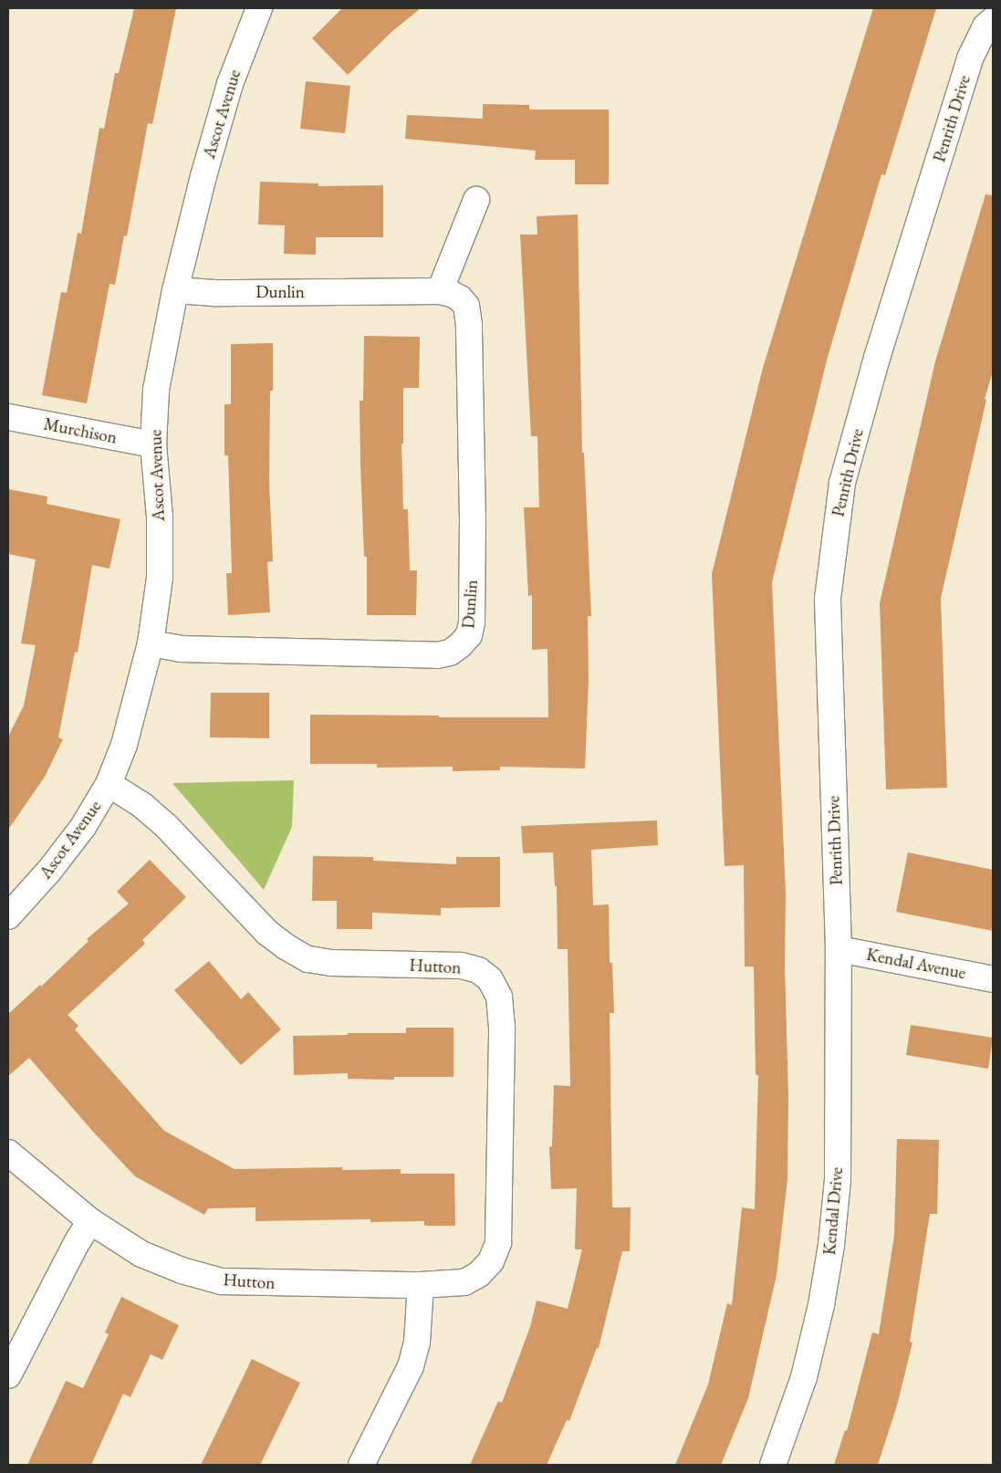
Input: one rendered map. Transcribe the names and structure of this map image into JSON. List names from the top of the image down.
{
  "streets": {
    "street": [
      "Ascot Avenue",
      "Penrith Drive",
      "Dunlin",
      "Murchison",
      "Kendal Avenue",
      "Hutton",
      "Kendal Drive"
    ]
  },
  "crossings": [
    ["Ascot Avenue", "Dunlin"],
    ["Ascot Avenue", "Murchison"],
    ["Ascot Avenue", "Hutton"],
    ["Penrith Drive", "Kendal Avenue"],
    ["Penrith Drive", "Kendal Drive"],
    ["Kendal Avenue", "Kendal Drive"]
  ]
}
